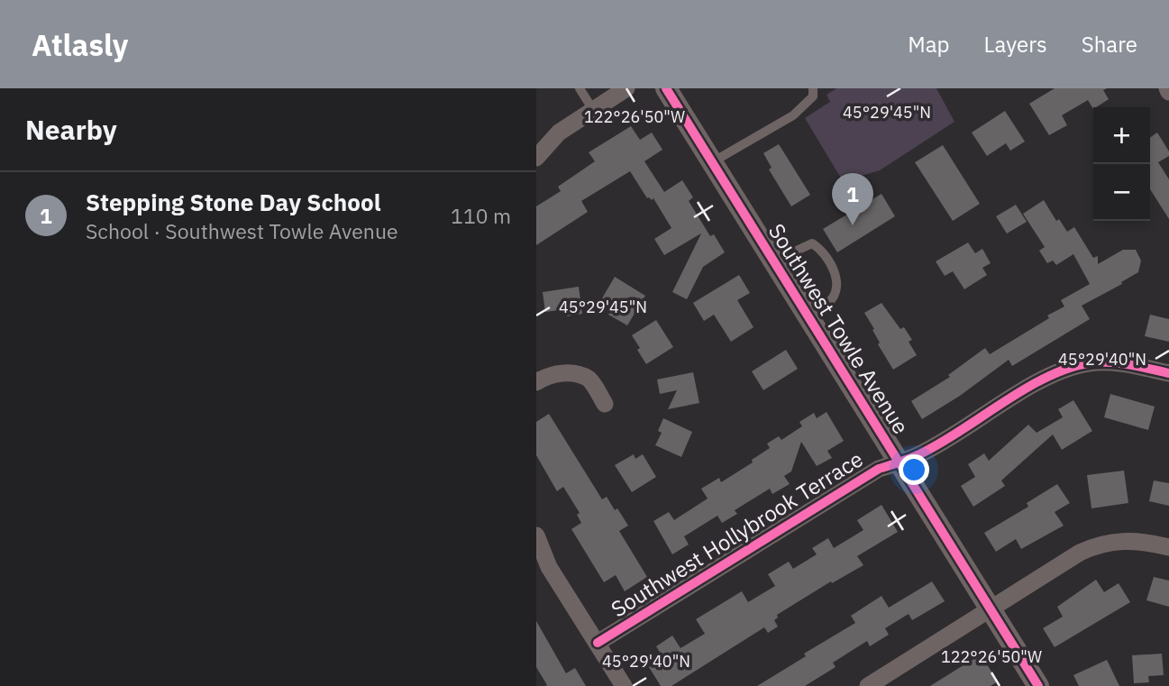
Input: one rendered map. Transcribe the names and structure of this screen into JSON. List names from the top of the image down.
{
  "streets": {
    "street": ["Southwest Towle Avenue", "Southwest Hollybrook Terrace"]
  },
  "crossings": [
    ["Southwest Towle Avenue", "Southwest Hollybrook Terrace"]
  ],
  "page": {
    "header": "Atlasly",
    "nav": ["Map", "Layers", "Share"],
    "heading": "Nearby",
    "map_buttons": ["+", "−"],
    "list": [
      {
        "mark": "1",
        "name": "Stepping Stone Day School",
        "note": "School · Southwest Towle Avenue",
        "value": "110 m"
      }
    ],
    "pins": "1"
  },
  "coordinates": ["45°29'45\"N", "122°26'50\"W", "45°29'40\"N"]
}
